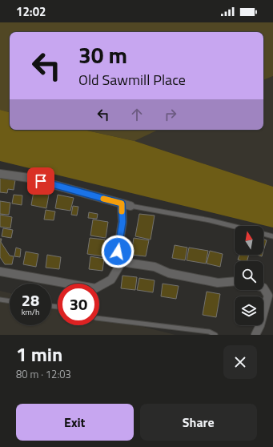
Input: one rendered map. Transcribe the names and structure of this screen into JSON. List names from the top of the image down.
{
  "north": "top",
  "page": {
    "status": "12:02",
    "turn": ["30 m", "Old Sawmill Place"],
    "speed": "28 km/h",
    "limit": "30",
    "heading": ["1 min", "80 m · 12:03"],
    "buttons": ["Exit", "Share"]
  }
}
